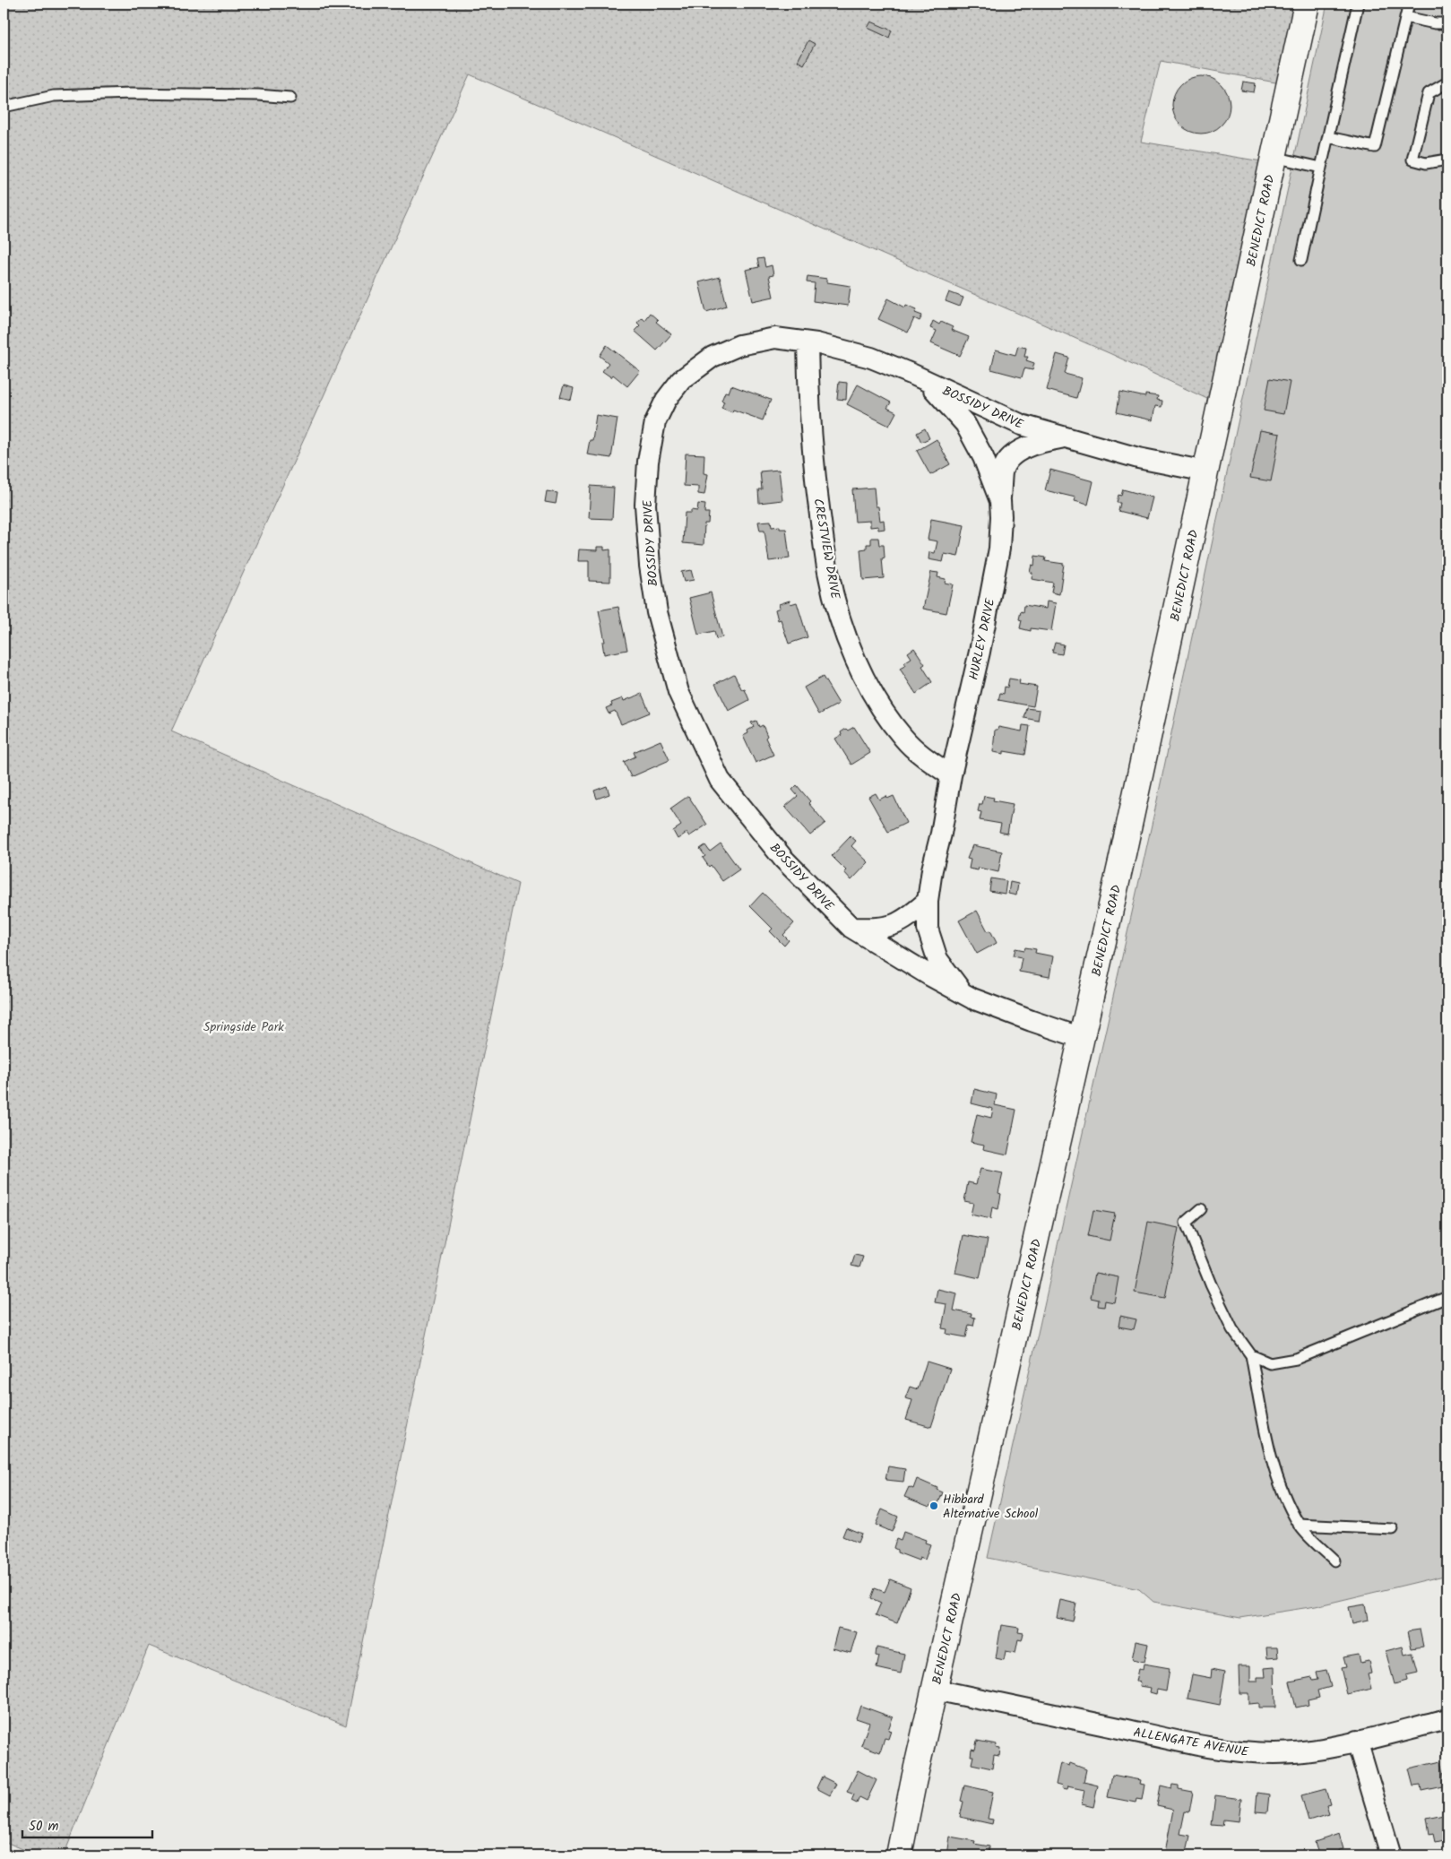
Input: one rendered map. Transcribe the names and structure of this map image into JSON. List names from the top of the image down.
{
  "streets": {
    "street": [
      "BENEDICT ROAD",
      "BOSSIDY DRIVE",
      "CRESTVIEW DRIVE",
      "HURLEY DRIVE",
      "ALLENGATE AVENUE"
    ]
  },
  "crossings": [
    ["BENEDICT ROAD", "BOSSIDY DRIVE"],
    ["BENEDICT ROAD", "ALLENGATE AVENUE"],
    ["BOSSIDY DRIVE", "CRESTVIEW DRIVE"],
    ["BOSSIDY DRIVE", "HURLEY DRIVE"],
    ["CRESTVIEW DRIVE", "HURLEY DRIVE"]
  ],
  "parks": ["Springside Park"],
  "places": ["Hibbard Alternative School"],
  "scale_bar": "50 m"
}
